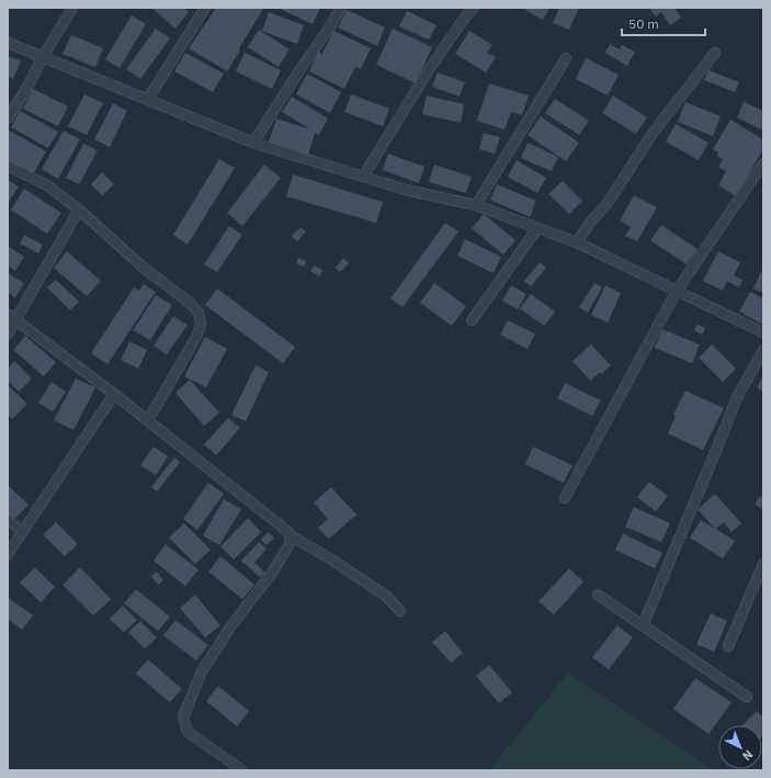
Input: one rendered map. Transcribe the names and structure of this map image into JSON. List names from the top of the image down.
{
  "scale_bar": "50 m",
  "north": "bottom right"
}
